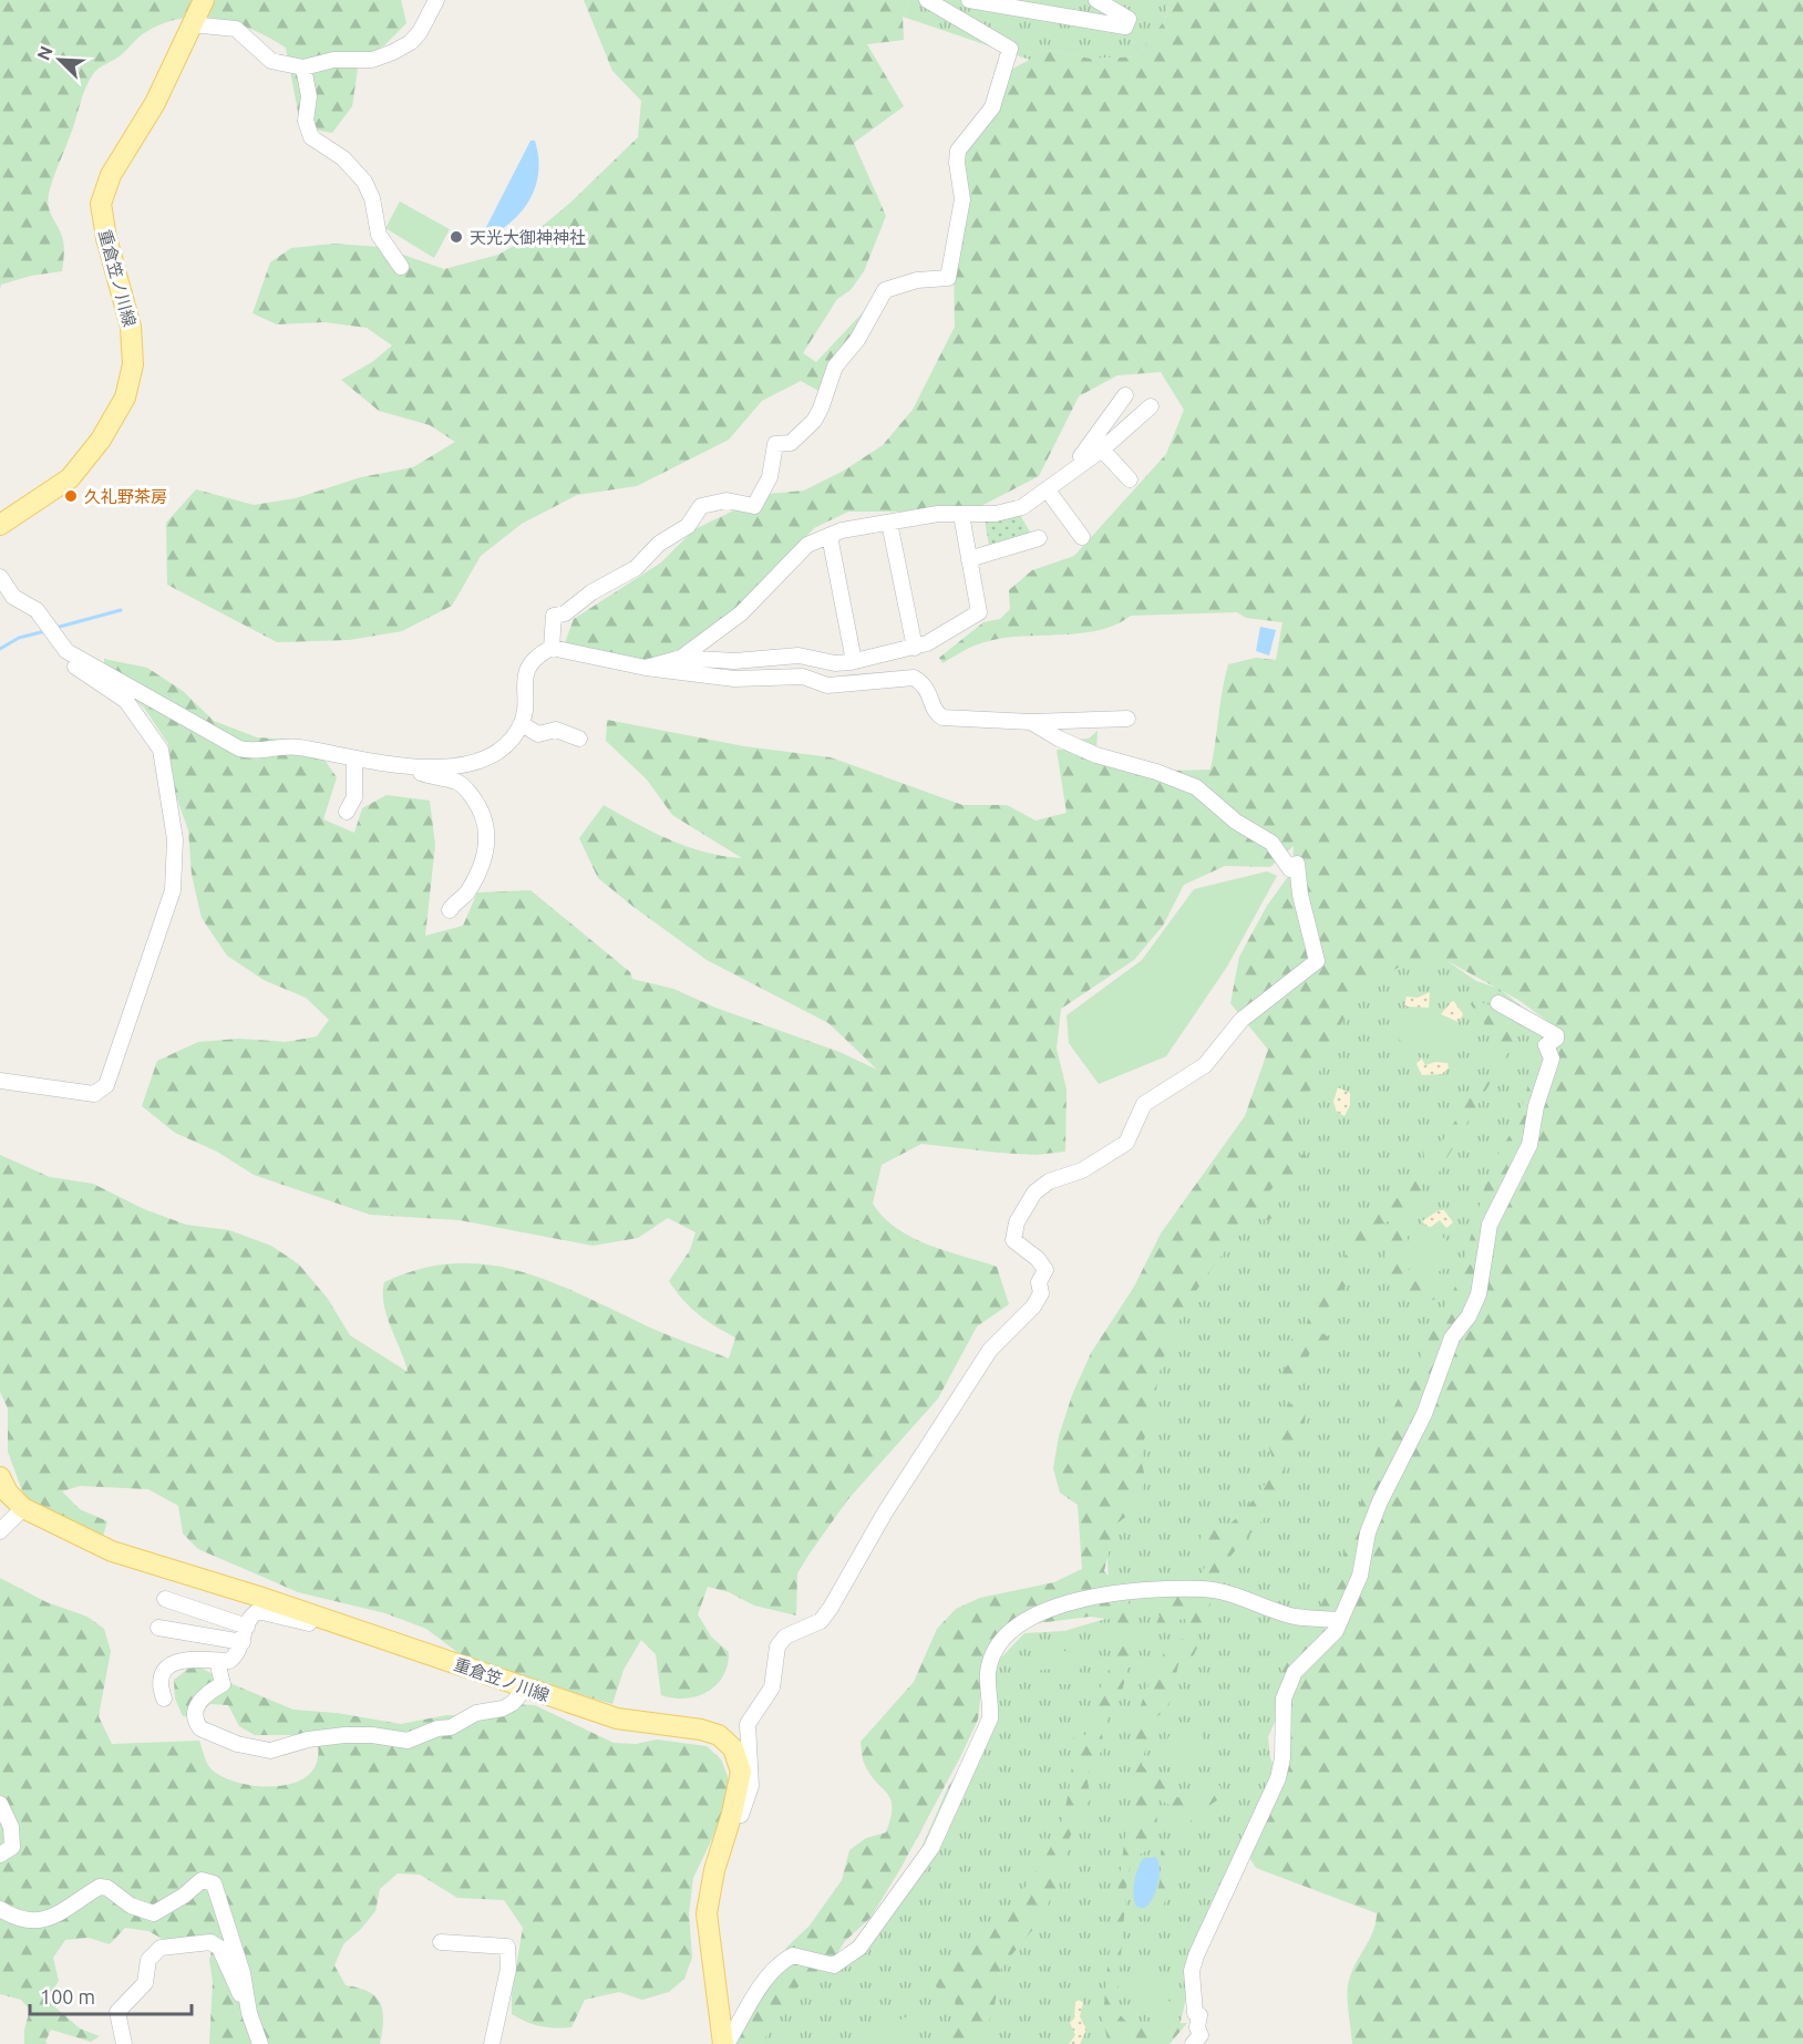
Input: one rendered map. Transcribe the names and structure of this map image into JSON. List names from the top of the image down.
{
  "streets": {
    "main road": ["重倉笠ノ川線"]
  },
  "places": ["天光大御神神社", "久礼野茶房"],
  "scale_bar": "100 m",
  "north": "top left"
}
